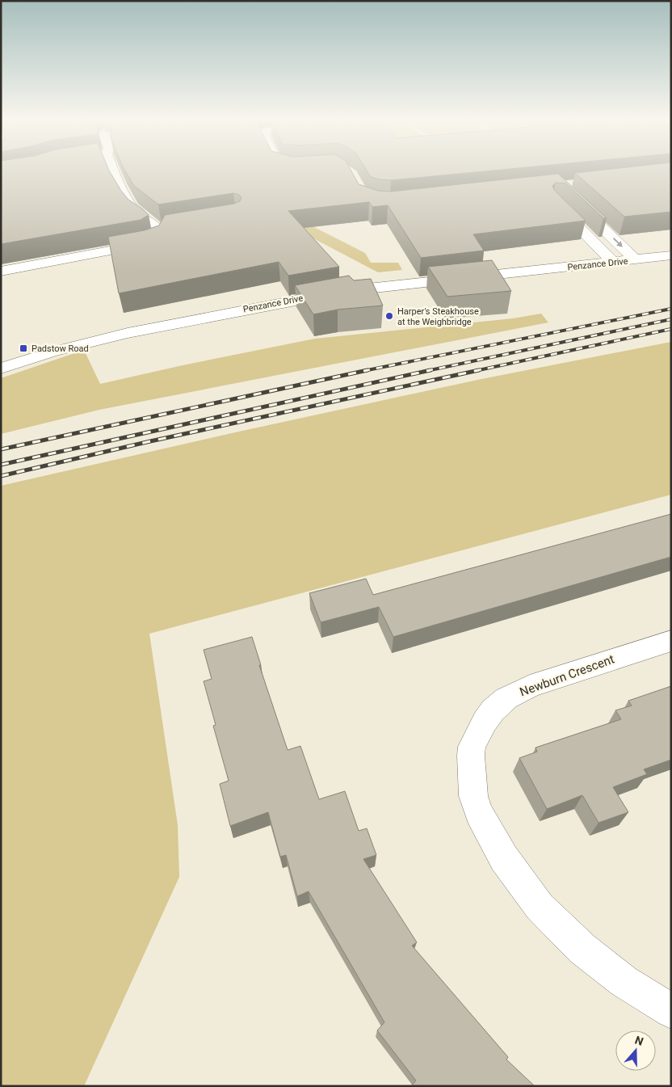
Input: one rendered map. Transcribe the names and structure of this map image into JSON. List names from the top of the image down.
{
  "streets": {
    "street": ["Penzance Drive", "Newburn Crescent"]
  },
  "places": {
    "other": ["Harper's Steakhouse at the Weighbridge"],
    "transit": ["Padstow Road"]
  },
  "north": "top"
}
